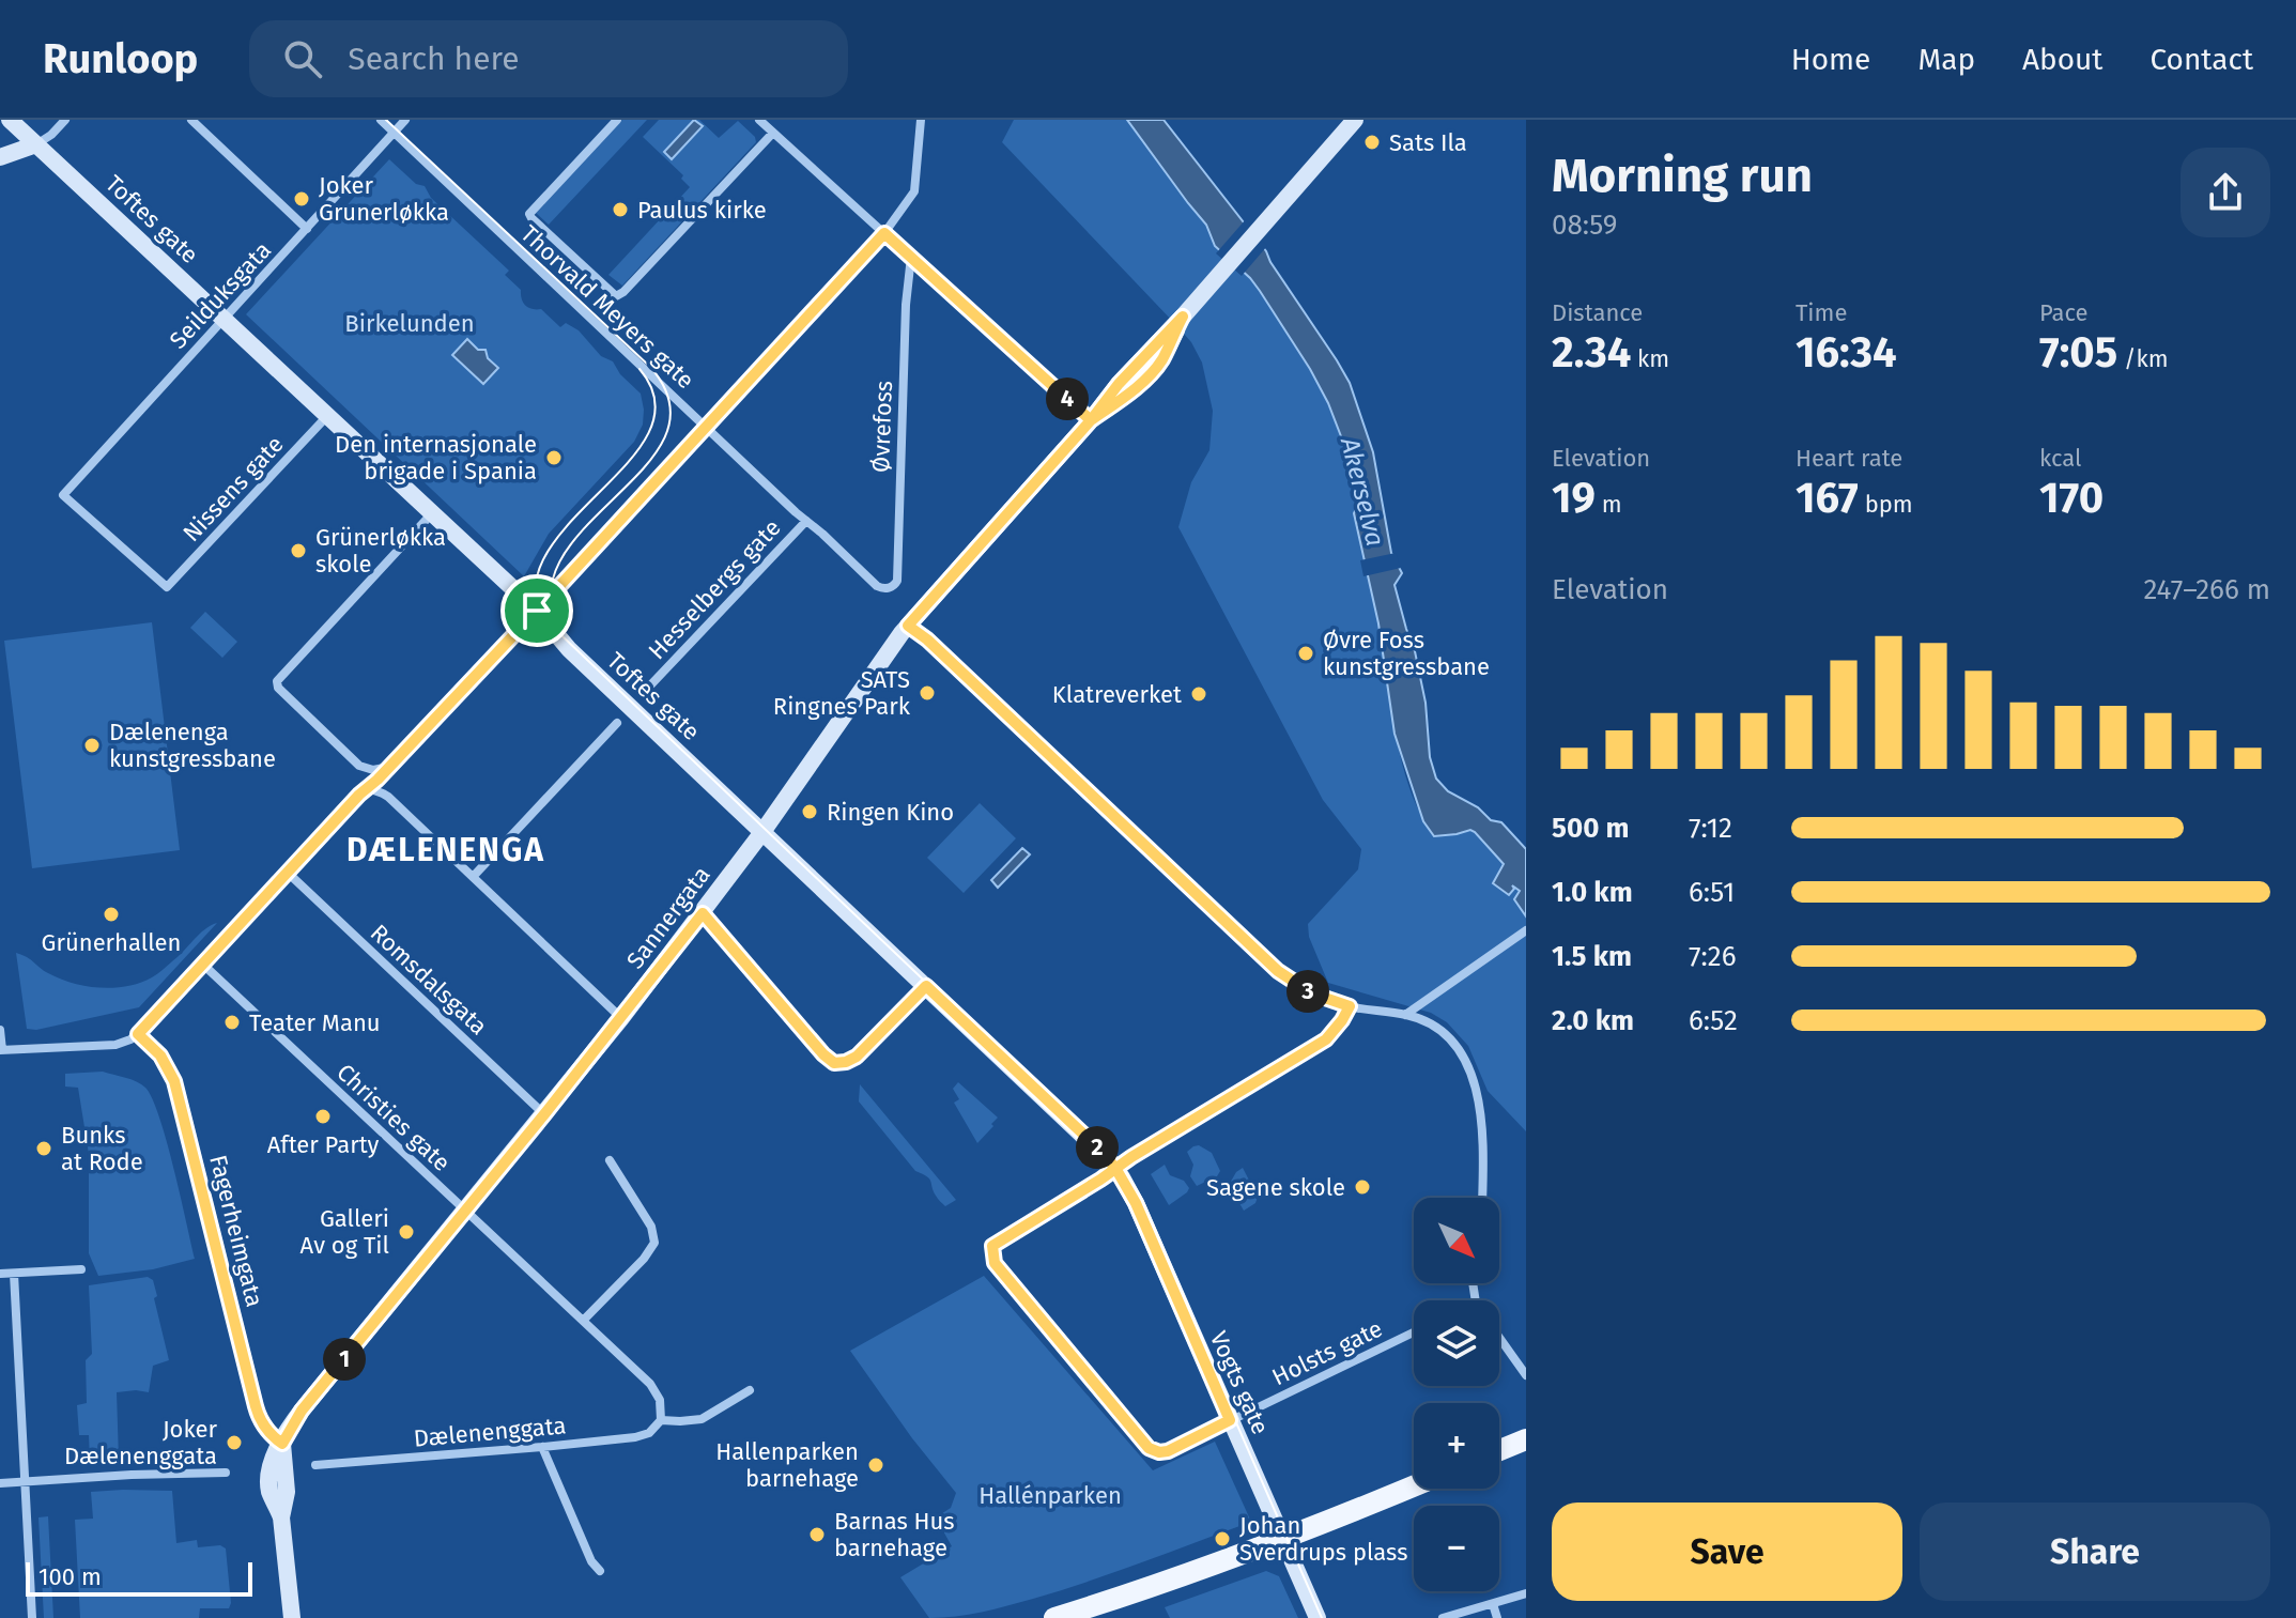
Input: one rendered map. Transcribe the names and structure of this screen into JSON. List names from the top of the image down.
{
  "streets": {
    "main road": ["Toftes gate", "Sannergata", "Vogts gate"],
    "street": [
      "Seilduksgata",
      "Thorvald Meyers gate",
      "Øvrefoss",
      "Nissens gate",
      "Hesselbergs gate",
      "Romsdalsgata",
      "Christies gate",
      "Fagerheimgata",
      "Holsts gate",
      "Dælenenggata"
    ]
  },
  "crossings": [
    ["Toftes gate", "Seilduksgata"],
    ["Toftes gate", "Nissens gate"],
    ["Toftes gate", "Sannergata"],
    ["Toftes gate", "Holsts gate"],
    ["Toftes gate", "Vogts gate"],
    ["Seilduksgata", "Thorvald Meyers gate"],
    ["Seilduksgata", "Nissens gate"],
    ["Thorvald Meyers gate", "Øvrefoss"],
    ["Thorvald Meyers gate", "Hesselbergs gate"],
    ["Sannergata", "Romsdalsgata"],
    ["Sannergata", "Christies gate"],
    ["Sannergata", "Fagerheimgata"],
    ["Christies gate", "Dælenenggata"],
    ["Holsts gate", "Vogts gate"]
  ],
  "districts": ["DÆLENENGA"],
  "water": ["Akerselva"],
  "parks": ["Birkelunden", "Hallénparken"],
  "places": [
    "Sats Ila",
    "Joker Grunerløkka",
    "Paulus kirke",
    "Den internasjonale brigade i Spania",
    "Grünerløkka skole",
    "Øvre Foss kunstgressbane",
    "SATS Ringnes Park",
    "Klatreverket",
    "Dælenenga kunstgressbane",
    "Ringen Kino",
    "Grünerhallen",
    "Teater Manu",
    "After Party",
    "Bunks at Rode",
    "Sagene skole",
    "Galleri Av og Til",
    "Joker Dælenenggata",
    "Hallenparken barnehage",
    "Barnas Hus barnehage",
    "Johan Sverdrups plass"
  ],
  "scale_bar": "100 m",
  "north": "bottom right",
  "page": {
    "header": "Runloop",
    "search": "Search here",
    "nav": [
      "Home",
      "Map",
      "About",
      "Contact"
    ],
    "heading": ["Morning run", "08:59"],
    "stats": [
      ["Distance", "2.34 km"],
      ["Time", "16:34"],
      ["Pace", "7:05 /km"],
      ["Elevation", "19 m"],
      ["Heart rate", "167 bpm"],
      ["kcal", "170"]
    ],
    "pins": [
      "4",
      "3",
      "2",
      "1"
    ],
    "chart": ["Elevation", "247–266 m"],
    "list": [
      {
        "name": "500 m",
        "note": "7:12"
      },
      {
        "name": "1.0 km",
        "note": "6:51"
      },
      {
        "name": "1.5 km",
        "note": "7:26"
      },
      {
        "name": "2.0 km",
        "note": "6:52"
      }
    ],
    "map_buttons": ["+", "−"],
    "buttons": ["Save", "Share"],
    "scale": "100 m"
  }
}
